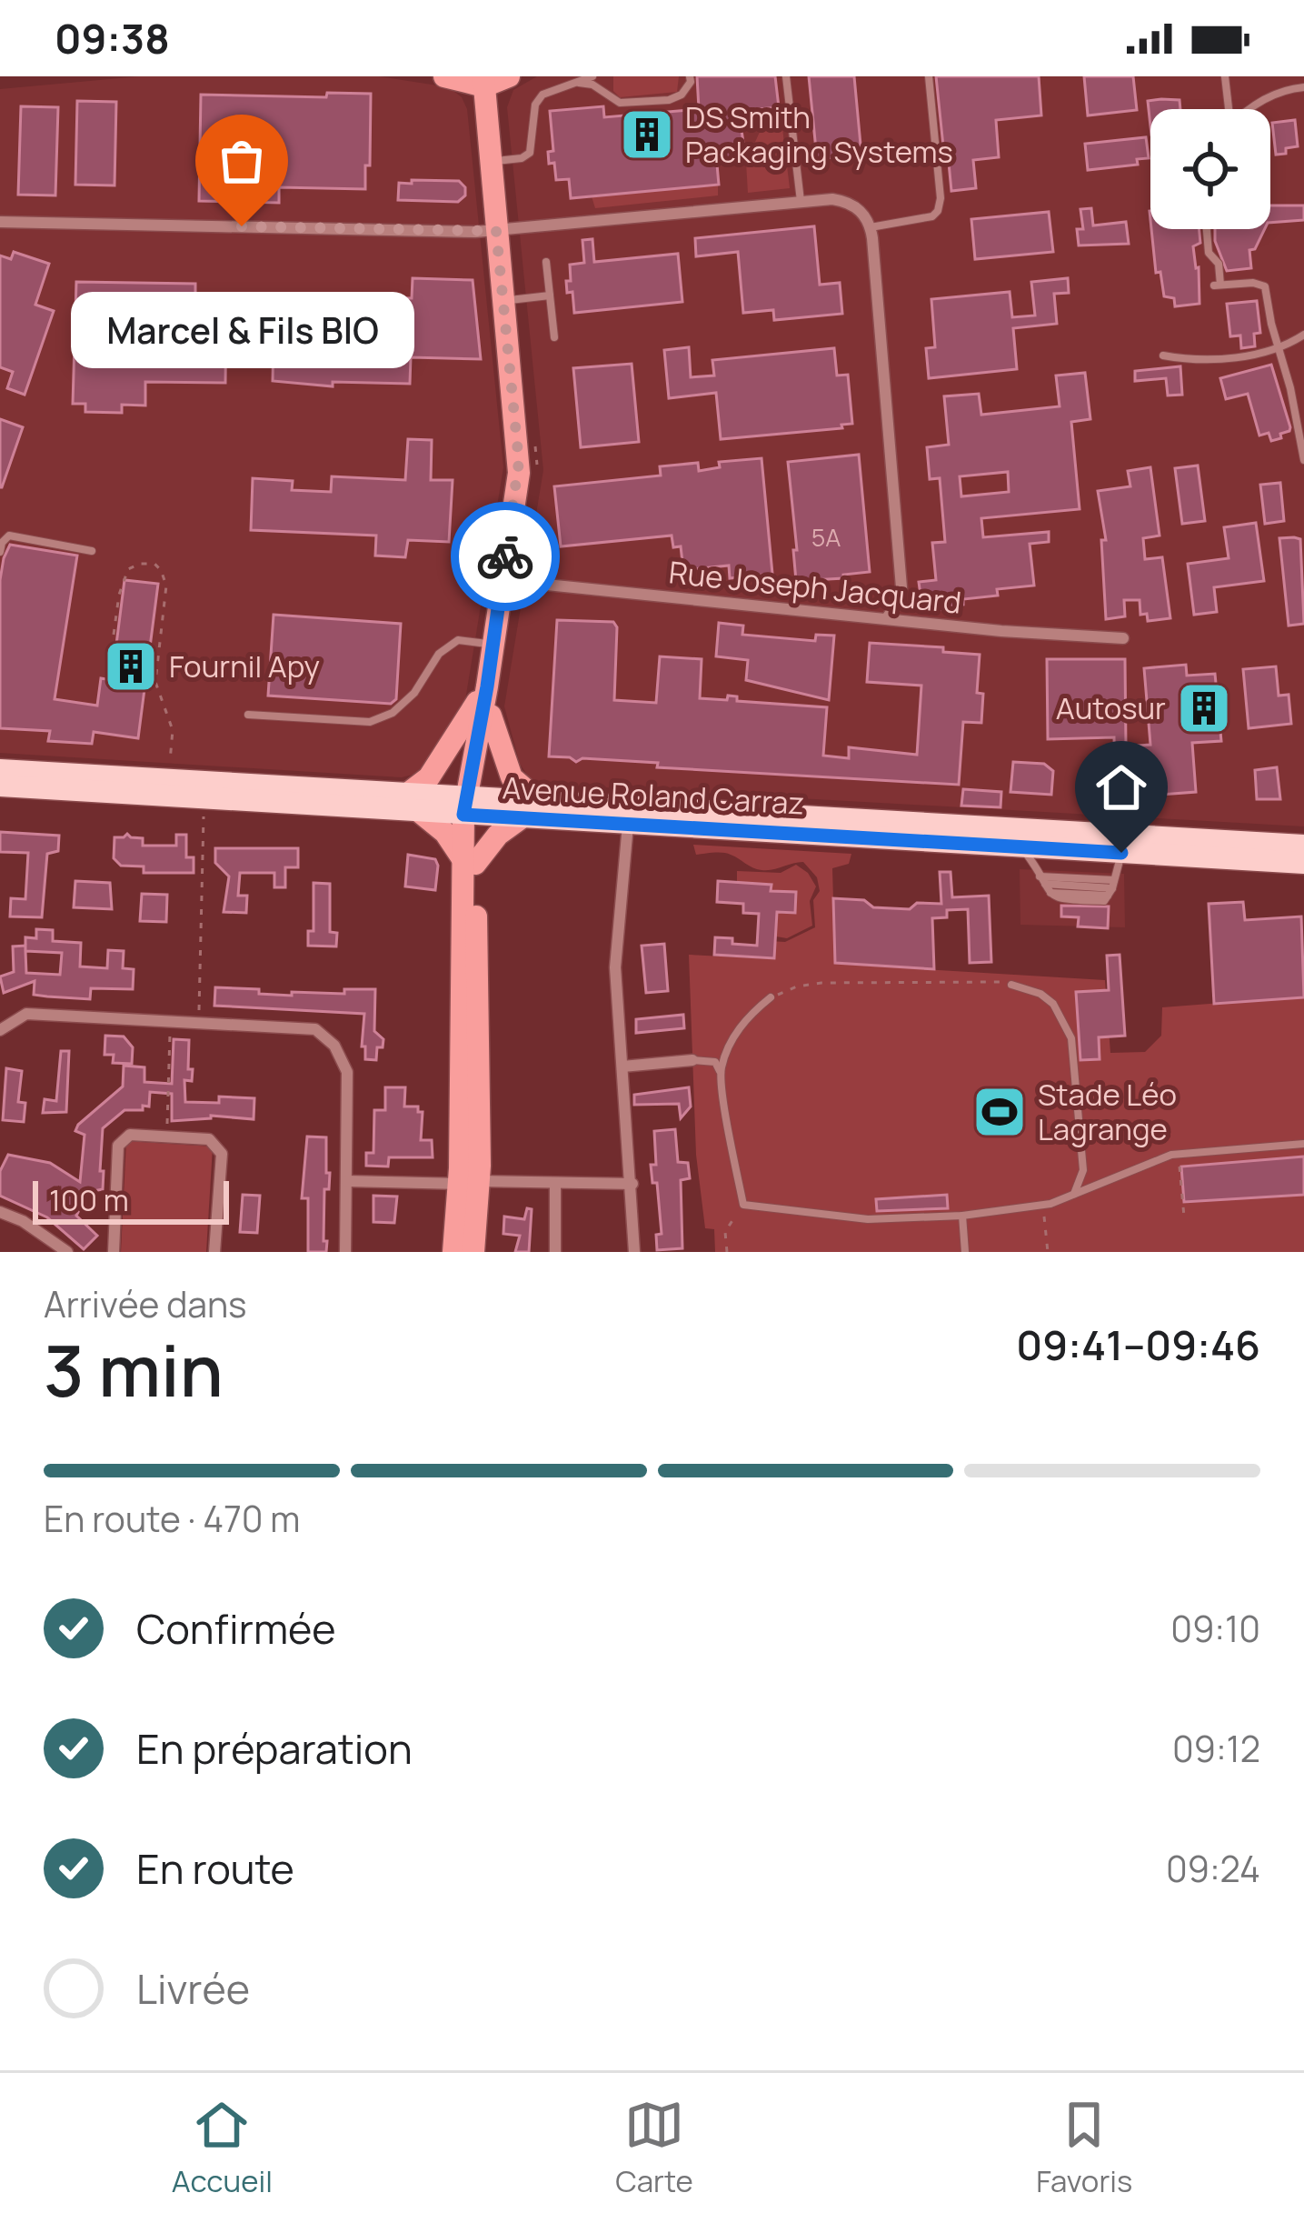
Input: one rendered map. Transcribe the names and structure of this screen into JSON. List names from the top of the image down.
{
  "streets": {
    "main road": ["Avenue Roland Carraz"],
    "street": ["Rue Joseph Jacquard"]
  },
  "places": {
    "building": ["DS Smith Packaging Systems", "Fournil Apy", "Autosur"],
    "other": ["Marcel & Fils BIO"],
    "sports": ["Stade Léo Lagrange"]
  },
  "house_numbers": ["5A"],
  "scale_bar": "100 m",
  "page": {
    "status": "09:38",
    "bubble": "Marcel & Fils BIO",
    "scale": "100 m",
    "heading": ["3 min", "Arrivée dans", "09:41–09:46"],
    "bar": "En route · 470 m",
    "list": [
      ["Confirmée", "09:10"],
      ["En préparation", "09:12"],
      ["En route", "09:24"],
      "Livrée"
    ],
    "tabs": ["Accueil", "Carte", "Favoris"]
  }
}
